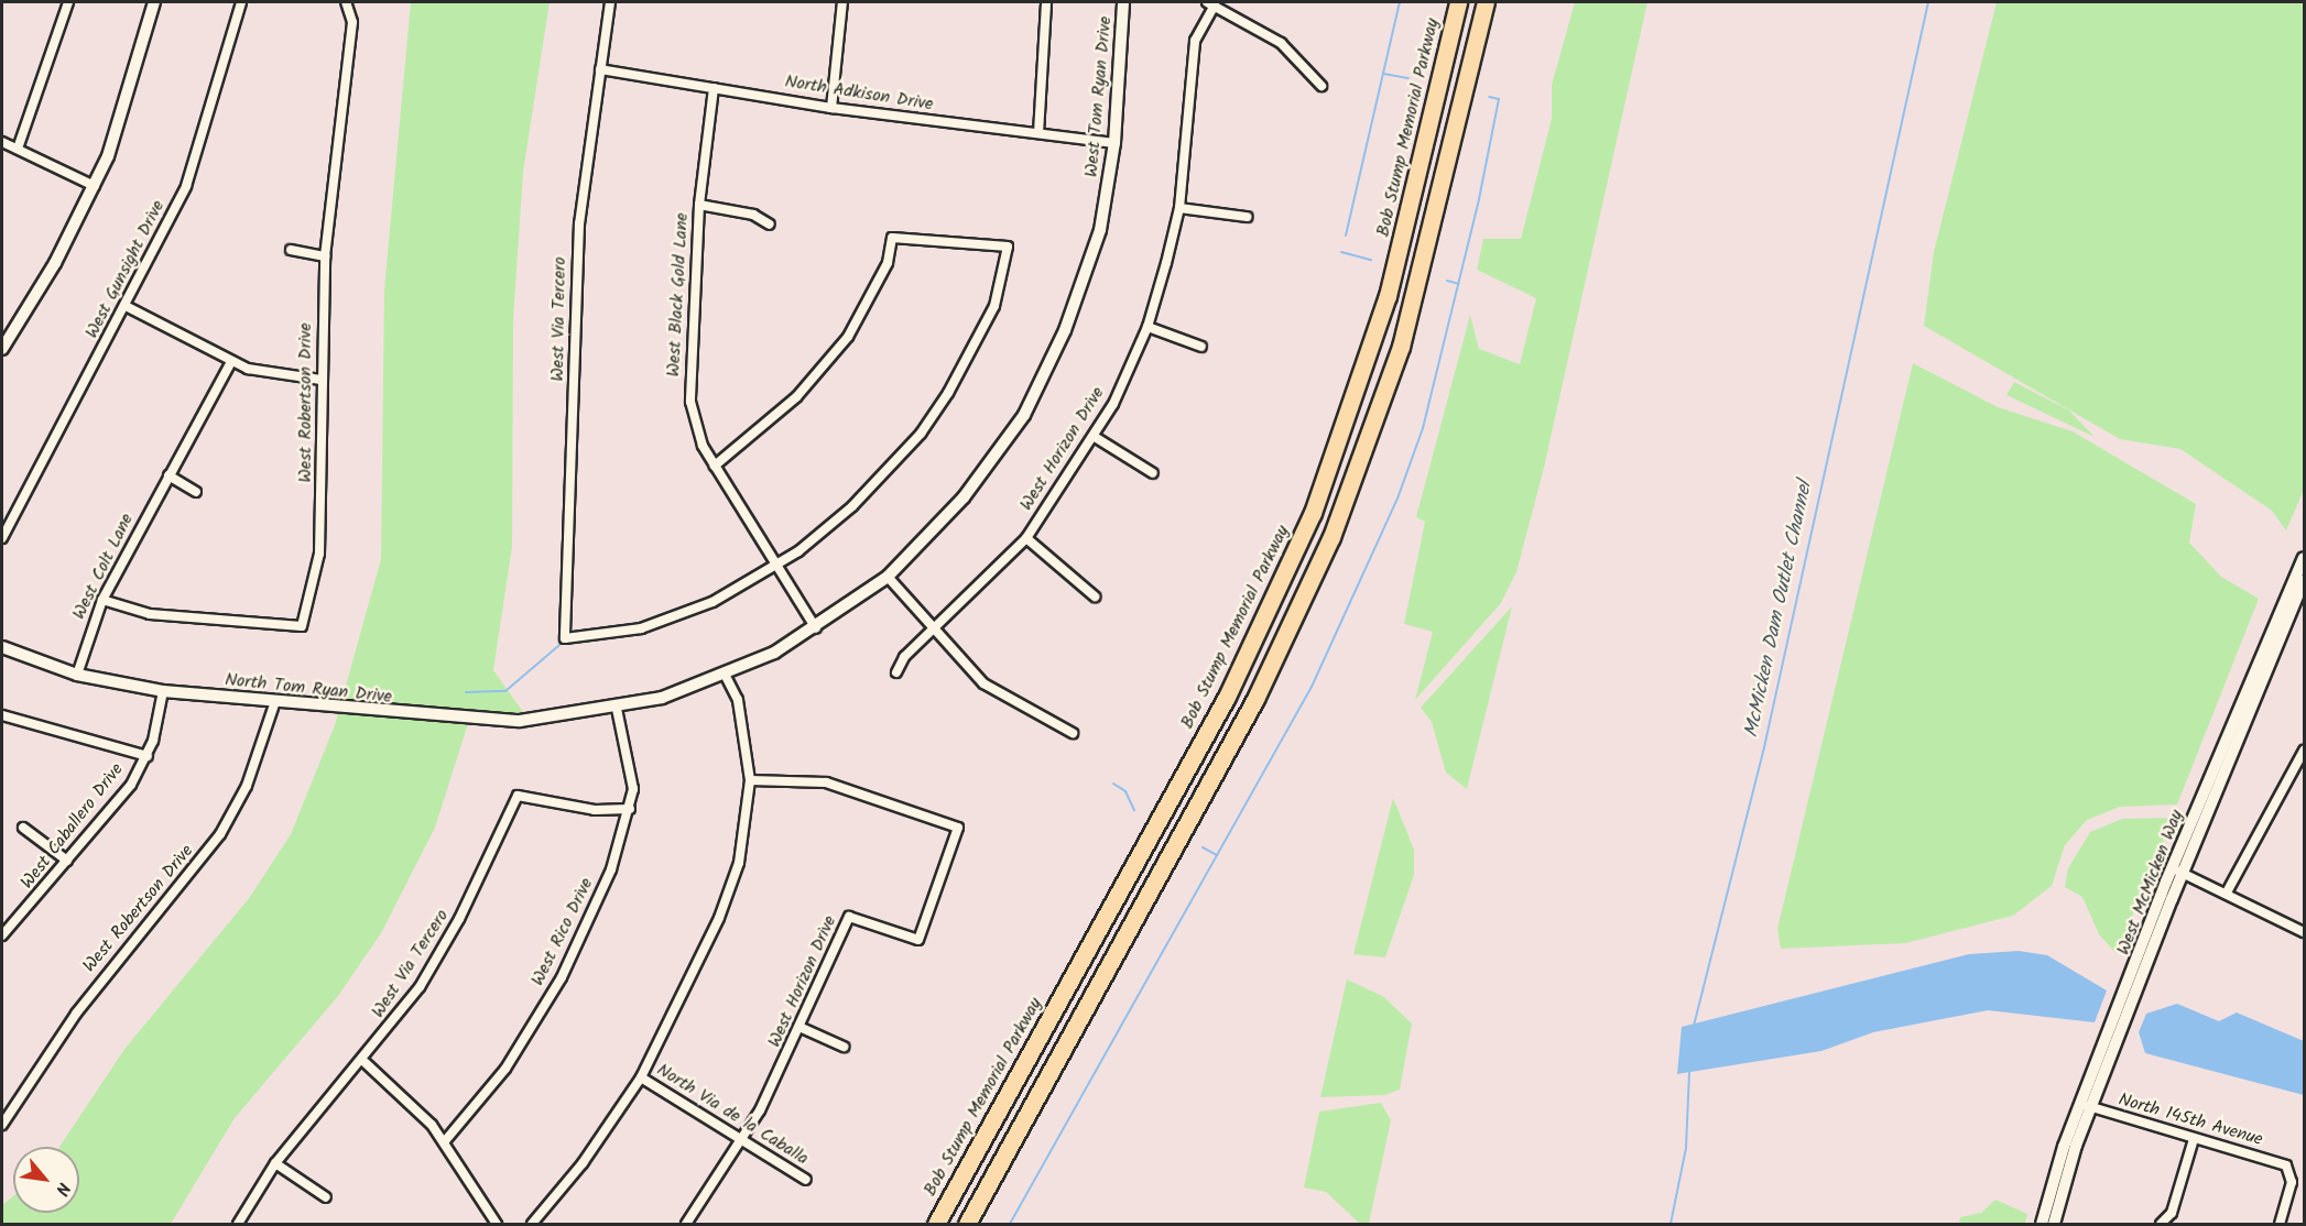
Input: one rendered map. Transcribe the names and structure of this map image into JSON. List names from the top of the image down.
{
  "streets": {
    "highway": ["Bob Stump Memorial Parkway"],
    "street": [
      "North Adkison Drive",
      "West Tom Ryan Drive",
      "West Gunsight Drive",
      "West Black Gold Lane",
      "West Via Tercero",
      "West Robertson Drive",
      "West Horizon Drive",
      "West Colt Lane",
      "North Tom Ryan Drive",
      "West Caballero Drive",
      "West McMicken Way",
      "West Rico Drive",
      "North Via de la Caballa",
      "North 145th Avenue"
    ]
  },
  "crossings": [
    ["North Adkison Drive", "West Tom Ryan Drive"],
    ["North Adkison Drive", "West Black Gold Lane"],
    ["North Adkison Drive", "West Via Tercero"],
    ["West Tom Ryan Drive", "West Black Gold Lane"],
    ["West Tom Ryan Drive", "North Tom Ryan Drive"],
    ["West Tom Ryan Drive", "West Rico Drive"],
    ["West Black Gold Lane", "West Via Tercero"],
    ["West Via Tercero", "West Rico Drive"],
    ["West Robertson Drive", "West Colt Lane"],
    ["West Robertson Drive", "North Tom Ryan Drive"],
    ["West Horizon Drive", "North Via de la Caballa"],
    ["West Colt Lane", "North Tom Ryan Drive"],
    ["North Tom Ryan Drive", "West Caballero Drive"],
    ["North Tom Ryan Drive", "West Rico Drive"],
    ["West McMicken Way", "North 145th Avenue"]
  ],
  "water": ["McMicken Dam Outlet Channel"],
  "north": "bottom right"
}
